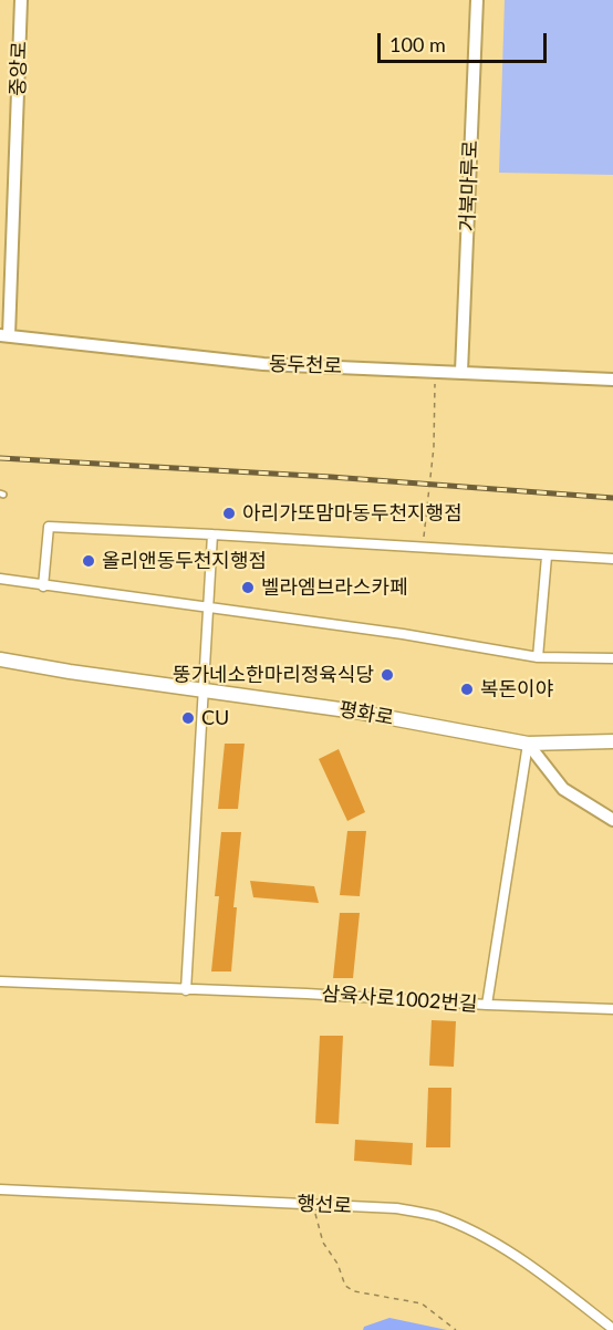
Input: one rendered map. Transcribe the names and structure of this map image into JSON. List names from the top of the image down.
{
  "streets": {
    "main road": ["평화로"],
    "street": [
      "중앙로",
      "거북마루로",
      "동두천로",
      "삼육사로1002번길",
      "행선로"
    ]
  },
  "crossings": [
    ["중앙로", "동두천로"],
    ["거북마루로", "동두천로"]
  ],
  "places": [
    "아리가또맘마동두천지행점",
    "올리앤동두천지행점",
    "벨라엠브라스카페",
    "뚱가네소한마리정육식당",
    "복돈이야",
    "CU"
  ],
  "scale_bar": "100 m"
}
